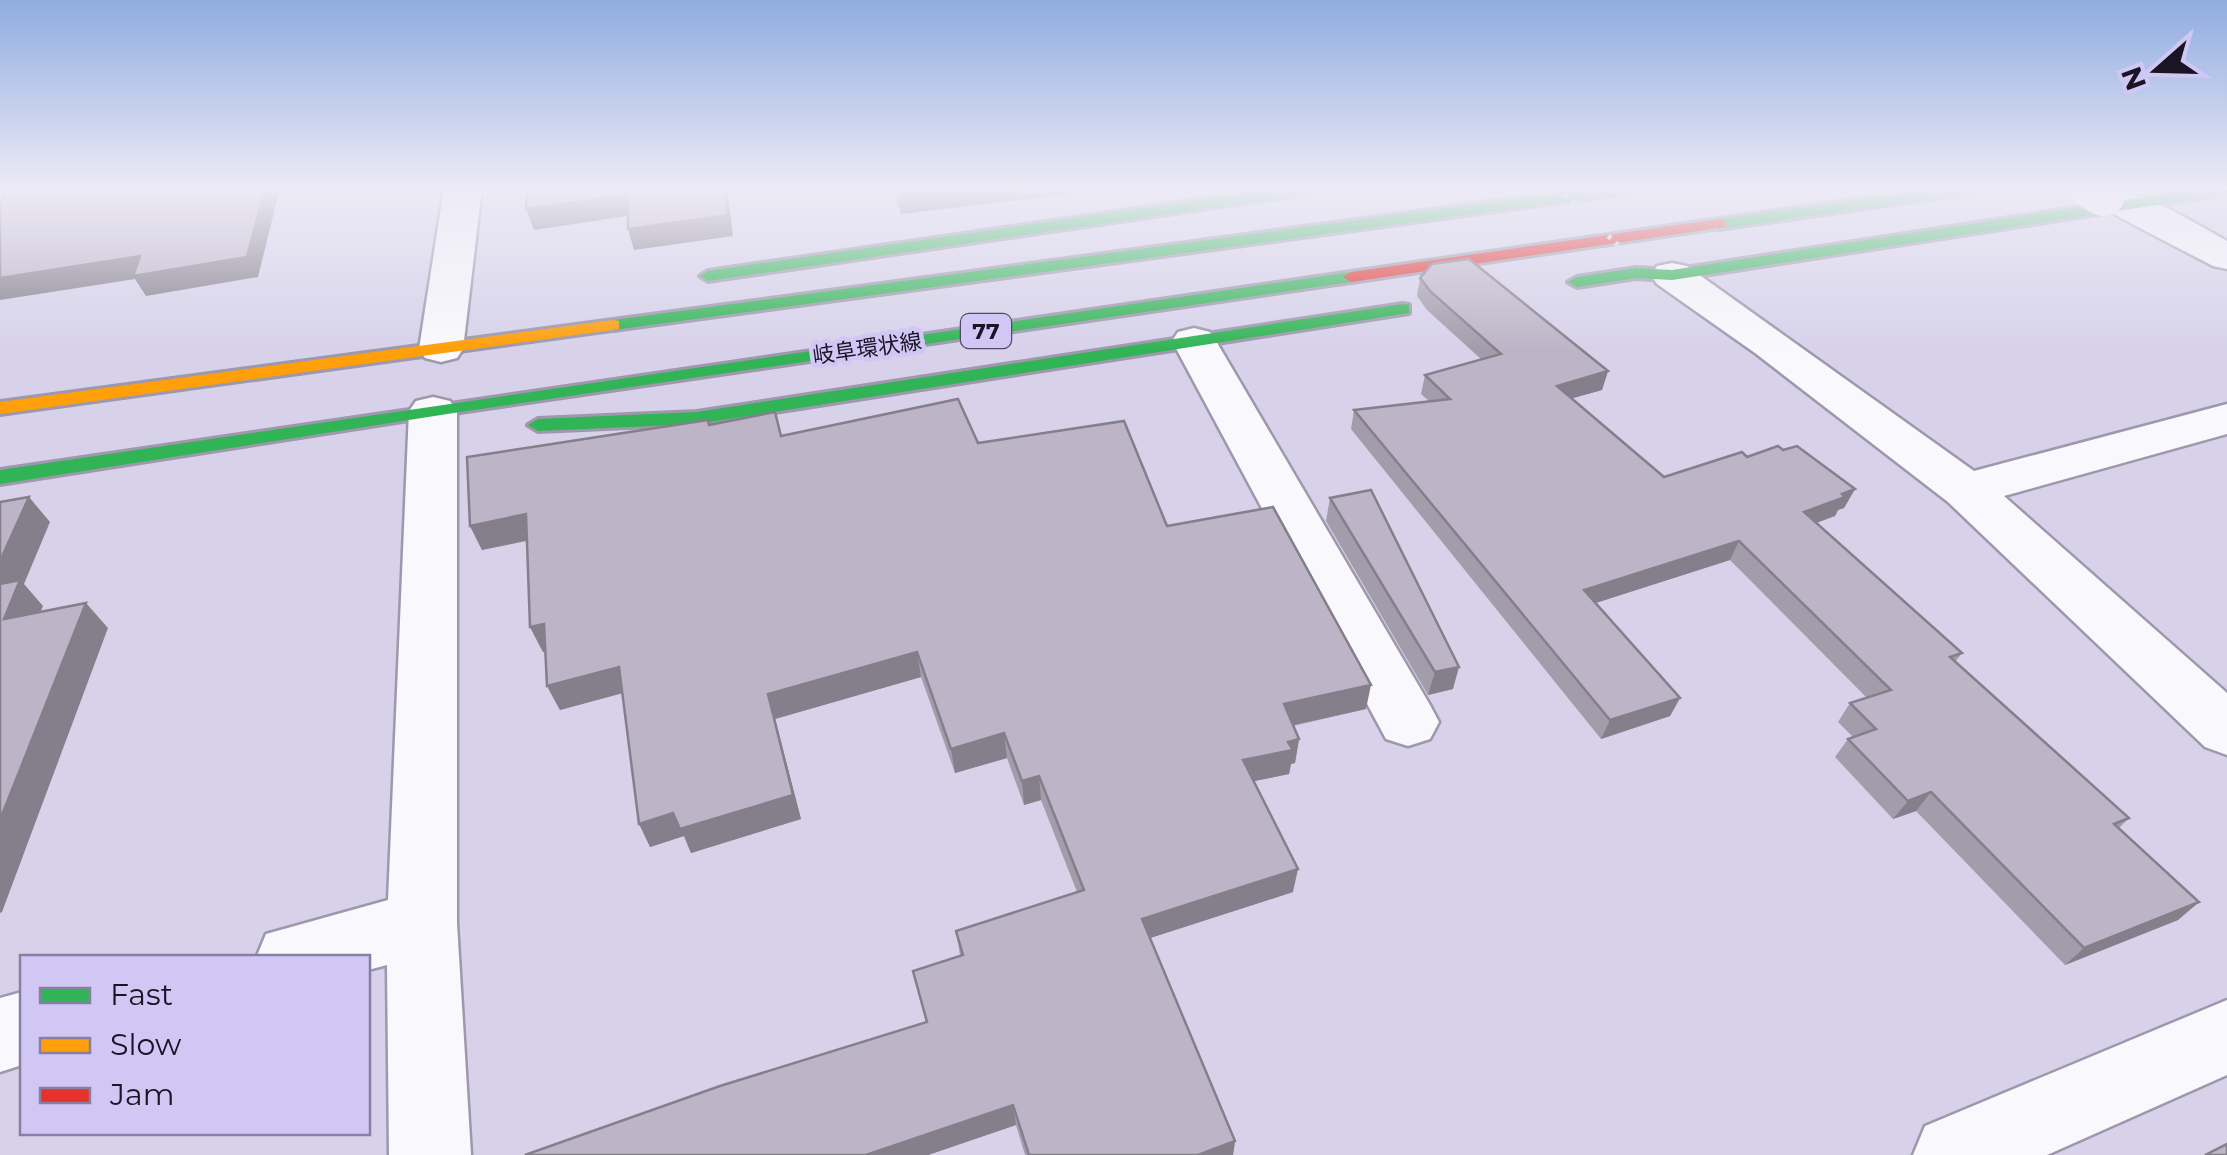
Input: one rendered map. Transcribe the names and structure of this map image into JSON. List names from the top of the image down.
{
  "streets": {
    "main road": ["77", "岐阜環状線"]
  },
  "legend": ["Fast", "Slow", "Jam"],
  "north": "left"
}
